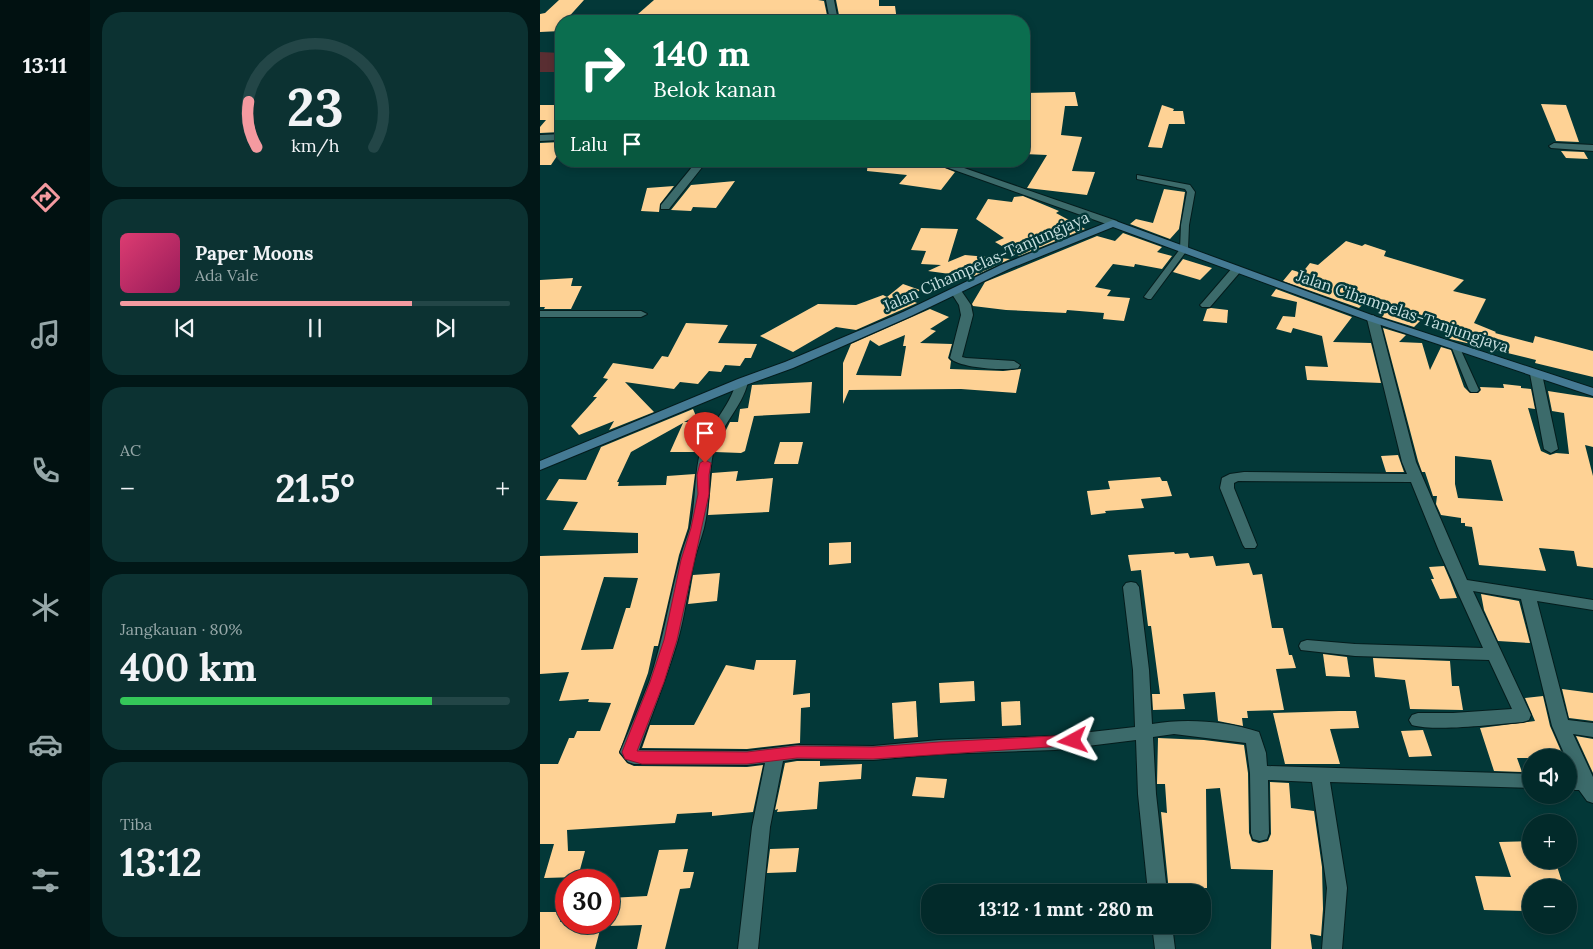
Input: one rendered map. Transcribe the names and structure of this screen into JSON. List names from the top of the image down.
{
  "streets": {
    "main road": ["Jalan Cihampelas-Tanjungjaya"]
  },
  "page": {
    "tabs": "13:11",
    "turn": ["140 m", "Belok kanan"],
    "then": "Lalu",
    "song": ["Paper Moons", "Ada Vale"],
    "tile": [
      "AC",
      ["Jangkauan · 80%", "400 km"],
      ["Tiba", "13:12"]
    ],
    "heat": ["−", "21.5°", "+"],
    "map_buttons": ["+", "−"],
    "limit": "30",
    "trip": "13:12 · 1 mnt · 280 m",
    "gauge": ["23", "km/h"]
  }
}
